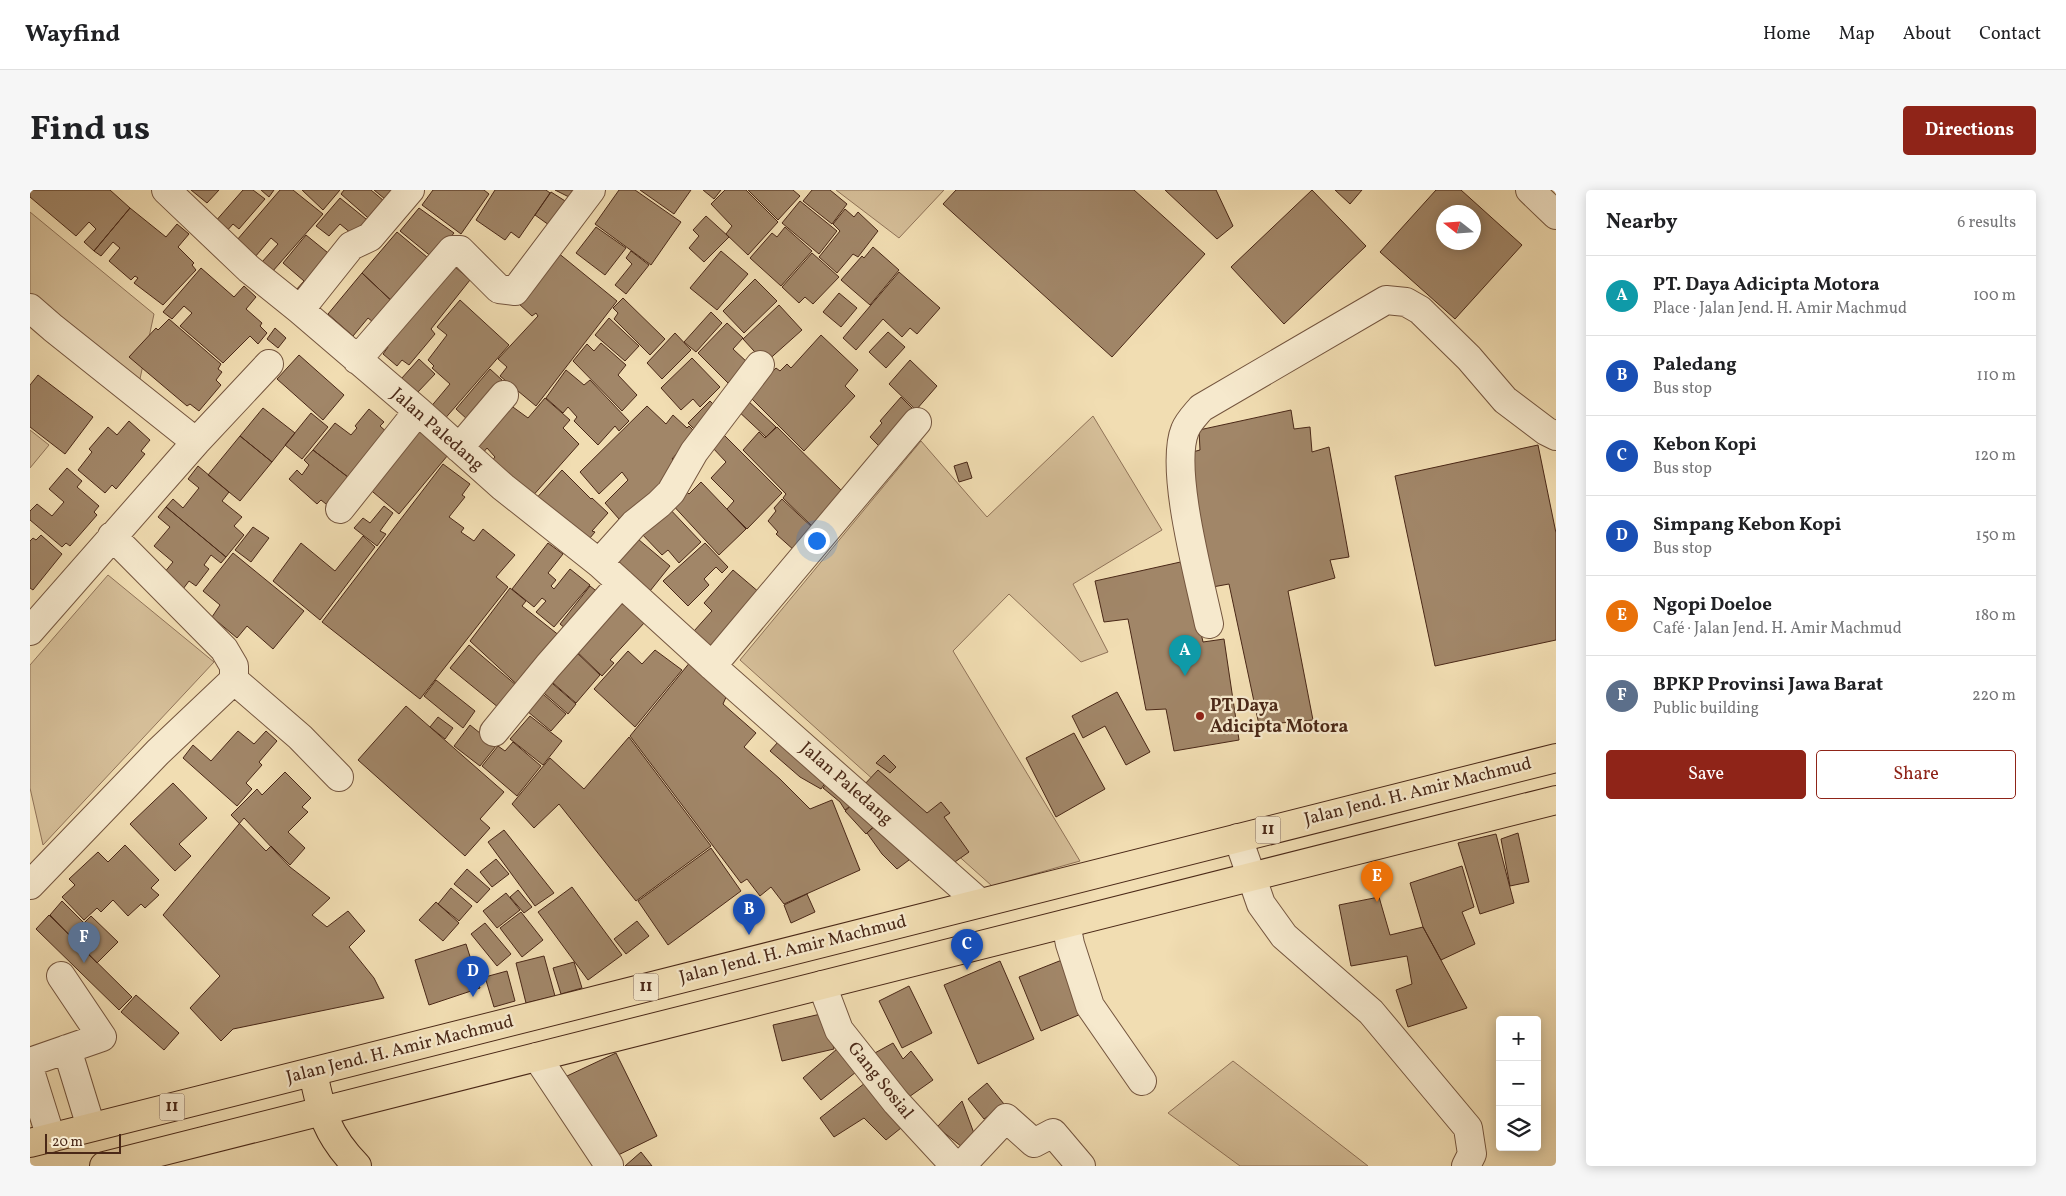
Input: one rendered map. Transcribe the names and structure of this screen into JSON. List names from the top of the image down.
{
  "streets": {
    "main road": ["Jalan Jend. H. Amir Machmud", "11"],
    "street": ["Jalan Paledang", "Gang Sosial"]
  },
  "crossings": [
    ["Jalan Paledang", "Jalan Jend. H. Amir Machmud"],
    ["11", "Gang Sosial"]
  ],
  "places": ["PT Daya Adicipta Motora"],
  "scale_bar": "20 m",
  "north": "left",
  "page": {
    "header": "Wayfind",
    "nav": [
      "Home",
      "Map",
      "About",
      "Contact"
    ],
    "title": "Find us",
    "buttons": [
      "Directions",
      ["Save", "Share"]
    ],
    "heading": ["Nearby", "6 results"],
    "list": [
      {
        "mark": "A",
        "name": "PT. Daya Adicipta Motora",
        "note": "Place · Jalan Jend. H. Amir Machmud",
        "value": "100 m"
      },
      {
        "mark": "B",
        "name": "Paledang",
        "note": "Bus stop",
        "value": "110 m"
      },
      {
        "mark": "C",
        "name": "Kebon Kopi",
        "note": "Bus stop",
        "value": "120 m"
      },
      {
        "mark": "D",
        "name": "Simpang Kebon Kopi",
        "note": "Bus stop",
        "value": "150 m"
      },
      {
        "mark": "E",
        "name": "Ngopi Doeloe",
        "note": "Café · Jalan Jend. H. Amir Machmud",
        "value": "180 m"
      },
      {
        "mark": "F",
        "name": "BPKP Provinsi Jawa Barat",
        "note": "Public building",
        "value": "220 m"
      }
    ],
    "pins": [
      "A",
      "E",
      "B",
      "F",
      "C",
      "D"
    ],
    "map_buttons": ["+", "−"],
    "scale": "20 m"
  }
}
